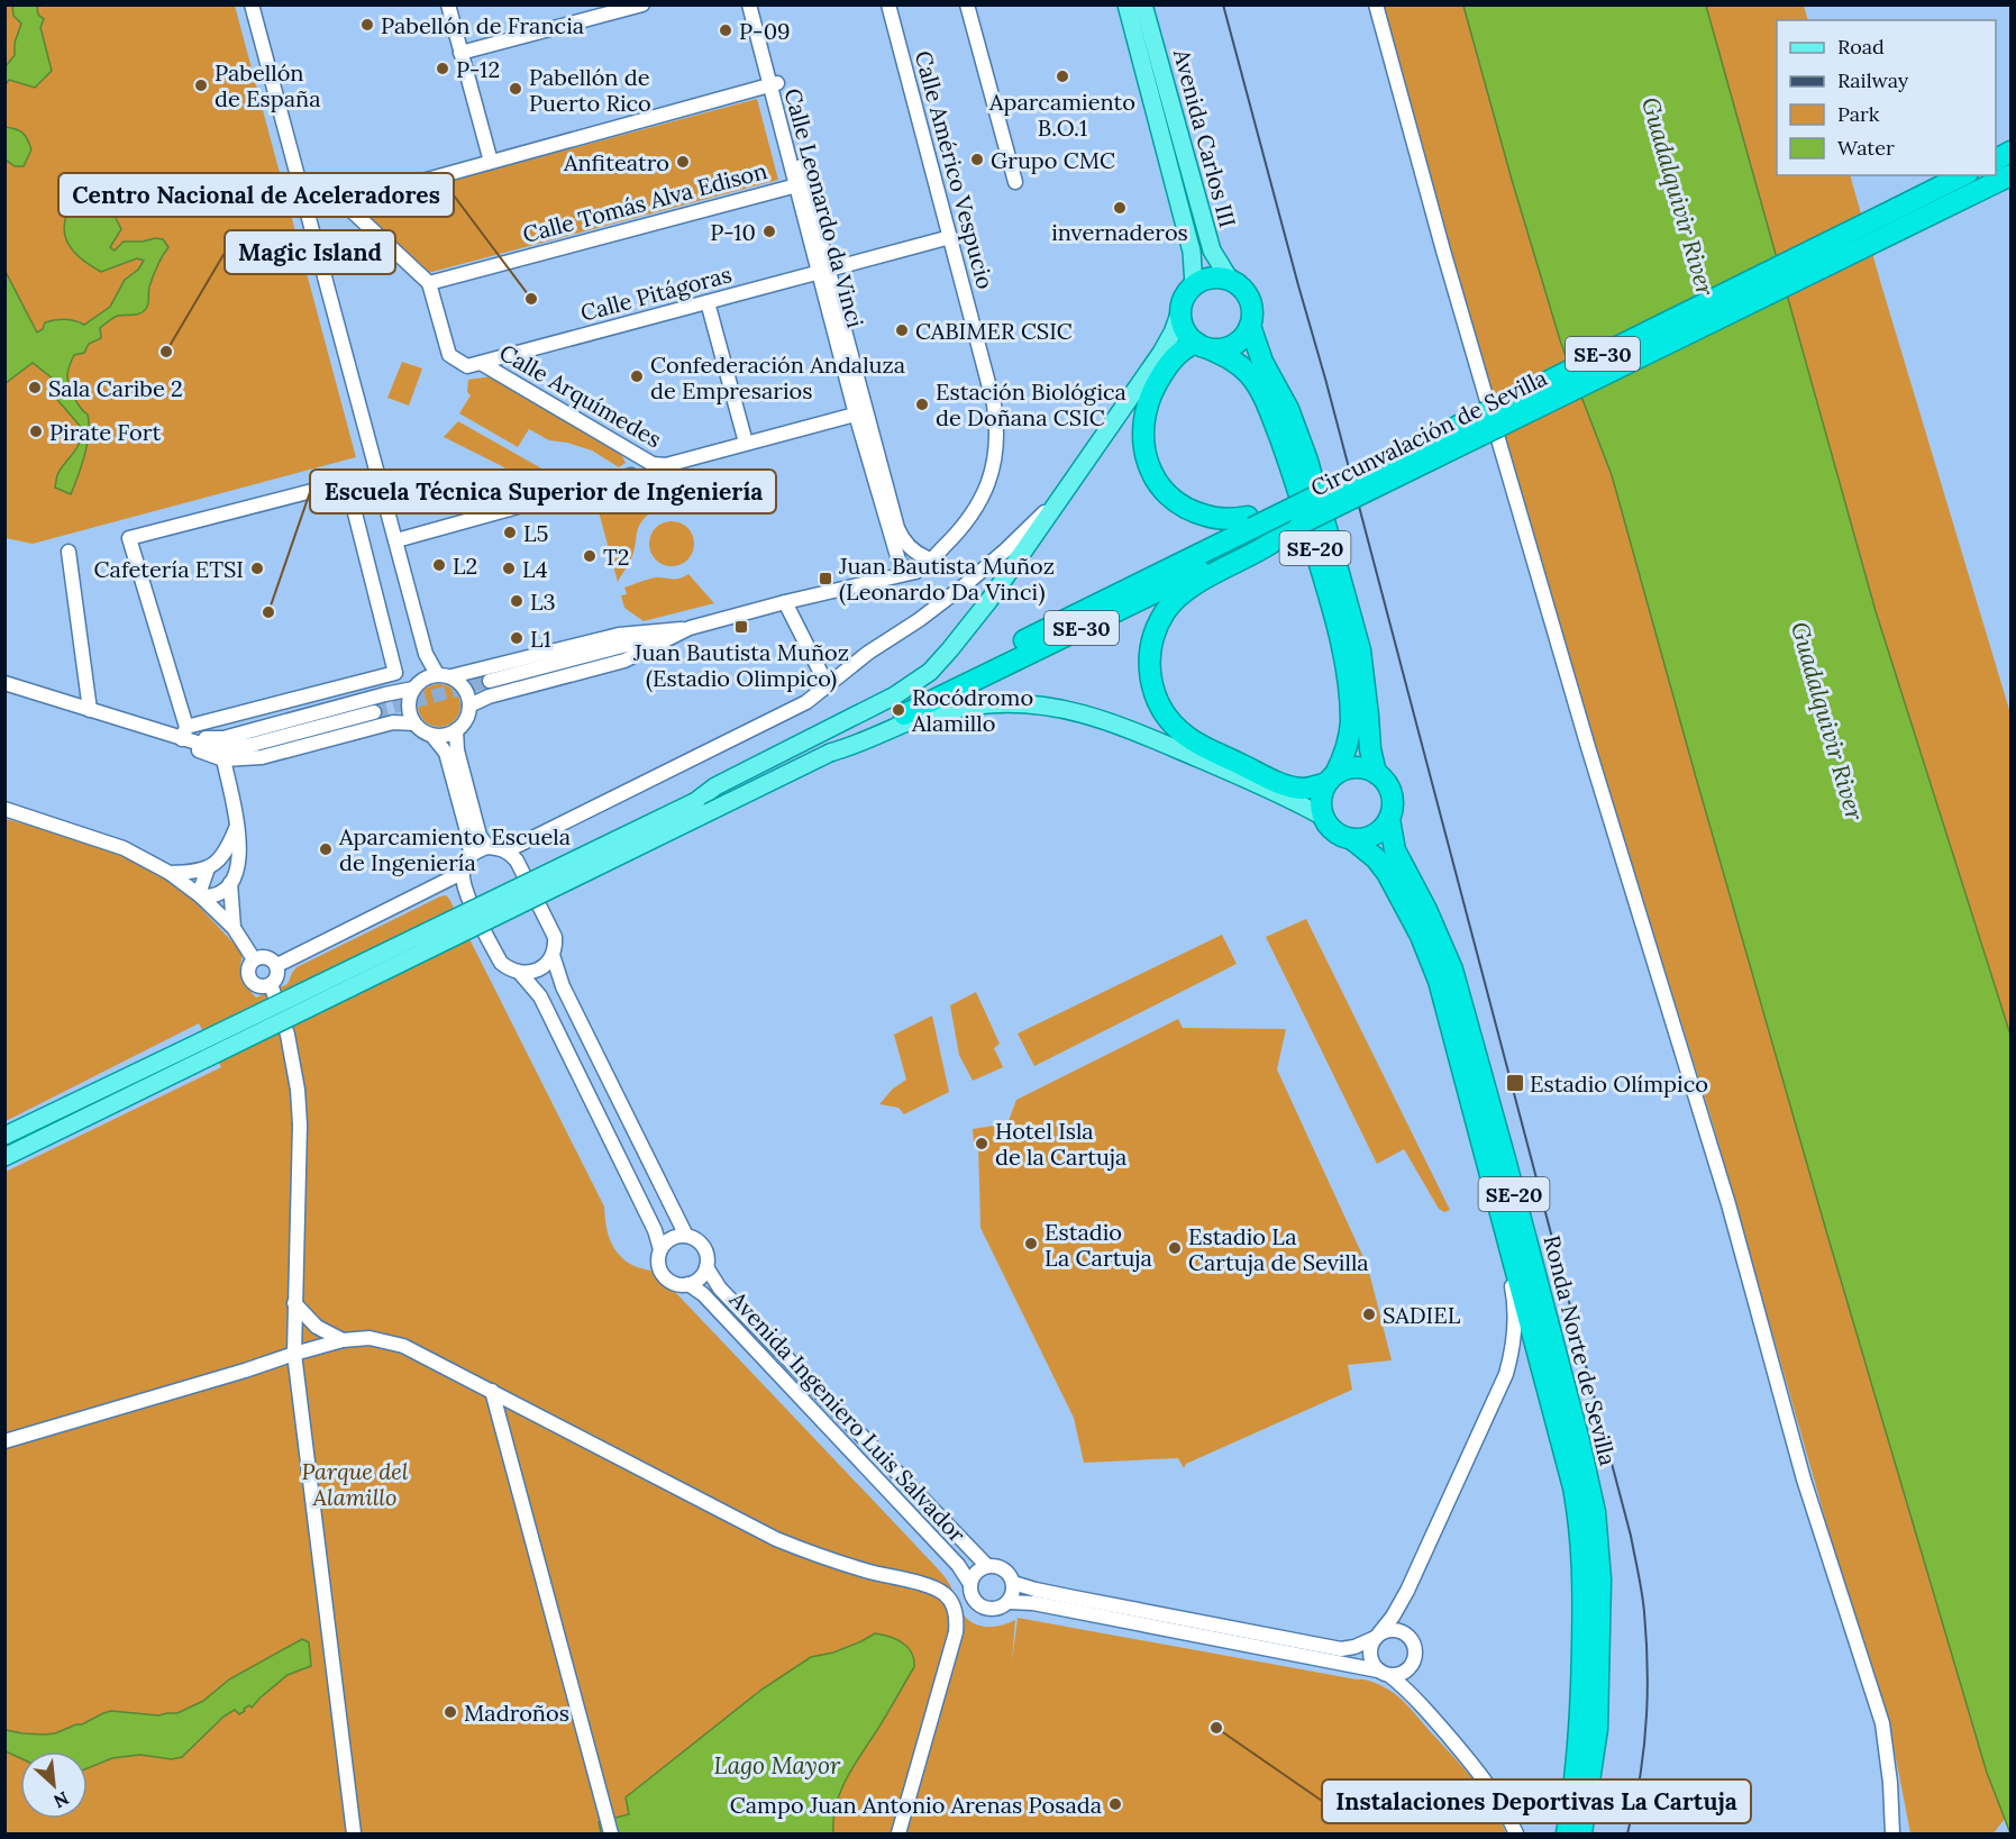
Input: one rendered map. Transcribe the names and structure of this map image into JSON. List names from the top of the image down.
{
  "streets": {
    "highway": [
      "SE-30",
      "Circunvalación de Sevilla",
      "SE-20",
      "Ronda Norte de Sevilla"
    ],
    "main road": ["Avenida Carlos III"],
    "street": [
      "Calle Américo Vespucio",
      "Calle Tomás Alva Edison",
      "Calle Leonardo da Vinci",
      "Calle Pitágoras",
      "Calle Arquímedes",
      "Avenida Ingeniero Luis Salvador"
    ]
  },
  "crossings": [
    ["Avenida Carlos III", "SE-20"],
    ["Avenida Carlos III", "Ronda Norte de Sevilla"],
    ["Calle Américo Vespucio", "Calle Leonardo da Vinci"],
    ["Calle Américo Vespucio", "Calle Pitágoras"],
    ["Calle Tomás Alva Edison", "Calle Leonardo da Vinci"],
    ["Calle Tomás Alva Edison", "Calle Pitágoras"],
    ["Calle Leonardo da Vinci", "Calle Pitágoras"],
    ["Calle Pitágoras", "Calle Arquímedes"],
    ["SE-20", "Ronda Norte de Sevilla"]
  ],
  "water": ["Guadalquivir River", "Lago Mayor"],
  "parks": ["Parque del Alamillo"],
  "places": {
    "other": [
      "Pabellón de Francia",
      "P-09",
      "P-12",
      "Aparcamiento B.O.1",
      "Pabellón de España",
      "Pabellón de Puerto Rico",
      "Grupo CMC",
      "Anfiteatro",
      "invernaderos",
      "P-10",
      "Centro Nacional de Aceleradores",
      "CABIMER CSIC",
      "Magic Island",
      "Confederación Andaluza de Empresarios",
      "Sala Caribe 2",
      "Estación Biológica de Doñana CSIC",
      "Pirate Fort",
      "L5",
      "T2",
      "L2",
      "Cafetería ETSI",
      "L4",
      "L3",
      "Escuela Técnica Superior de Ingeniería",
      "L1",
      "Rocódromo Alamillo",
      "Aparcamiento Escuela de Ingeniería",
      "Hotel Isla de la Cartuja",
      "Estadio La Cartuja",
      "Estadio La Cartuja de Sevilla",
      "SADIEL",
      "Madroños",
      "Instalaciones Deportivas La Cartuja",
      "Campo Juan Antonio Arenas Posada"
    ],
    "transit": ["Juan Bautista Muñoz (Leonardo Da Vinci)", "Juan Bautista Muñoz (Estadio Olimpico)", "Estadio Olímpico"]
  },
  "legend": [
    "Road",
    "Railway",
    "Park",
    "Water"
  ],
  "north": "bottom right"
}
